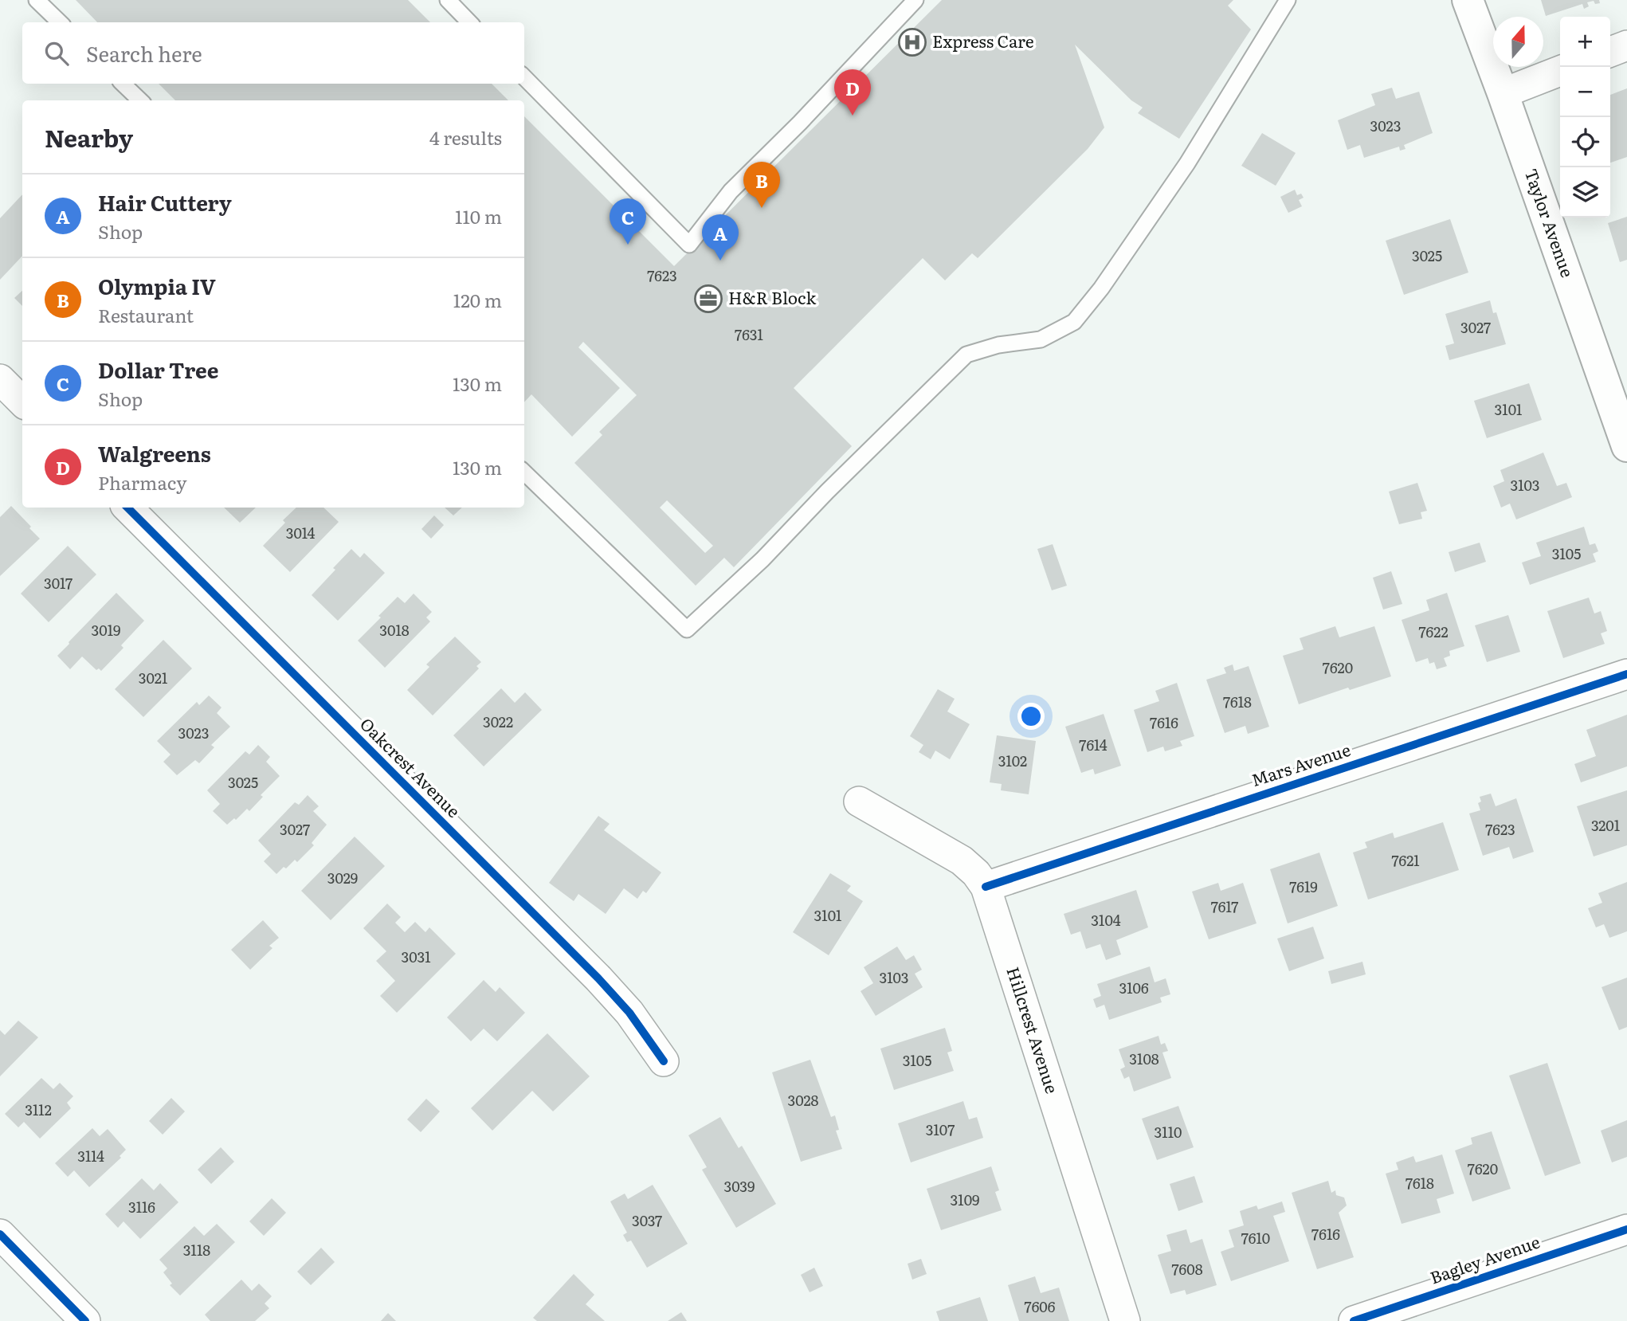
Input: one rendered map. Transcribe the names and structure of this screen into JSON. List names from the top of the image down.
{
  "streets": {
    "main road": ["Taylor Avenue"],
    "street": [
      "Mars Avenue",
      "Oakcrest Avenue",
      "Hillcrest Avenue",
      "Bagley Avenue"
    ]
  },
  "crossings": [
    ["Mars Avenue", "Hillcrest Avenue"]
  ],
  "places": {
    "hospital": ["Express Care"],
    "office": ["H&R Block"]
  },
  "house_numbers": [
    "3023",
    "3025",
    "7623",
    "3027",
    "7631",
    "3101",
    "3103",
    "3014",
    "3105",
    "3017",
    "3019",
    "3018",
    "7622",
    "7620",
    "3021",
    "7618",
    "3022",
    "7616",
    "3023",
    "7614",
    "3102",
    "3025",
    "3201",
    "3027",
    "7623",
    "7621",
    "3029",
    "7619",
    "7617",
    "3101",
    "3104",
    "3031",
    "3103",
    "3106",
    "3108",
    "3105",
    "3028",
    "3112",
    "3107",
    "3110",
    "3114",
    "7620",
    "7618",
    "3039",
    "3109",
    "3116",
    "3037",
    "7616",
    "7610",
    "3118",
    "7608",
    "7606"
  ],
  "north": "top",
  "page": {
    "map_buttons": ["+", "−"],
    "search": "Search here",
    "pins": [
      "D",
      "B",
      "C",
      "A"
    ],
    "heading": ["Nearby", "4 results"],
    "list": [
      {
        "mark": "A",
        "name": "Hair Cuttery",
        "note": "Shop",
        "value": "110 m"
      },
      {
        "mark": "B",
        "name": "Olympia IV",
        "note": "Restaurant",
        "value": "120 m"
      },
      {
        "mark": "C",
        "name": "Dollar Tree",
        "note": "Shop",
        "value": "130 m"
      },
      {
        "mark": "D",
        "name": "Walgreens",
        "note": "Pharmacy",
        "value": "130 m"
      }
    ]
  }
}
